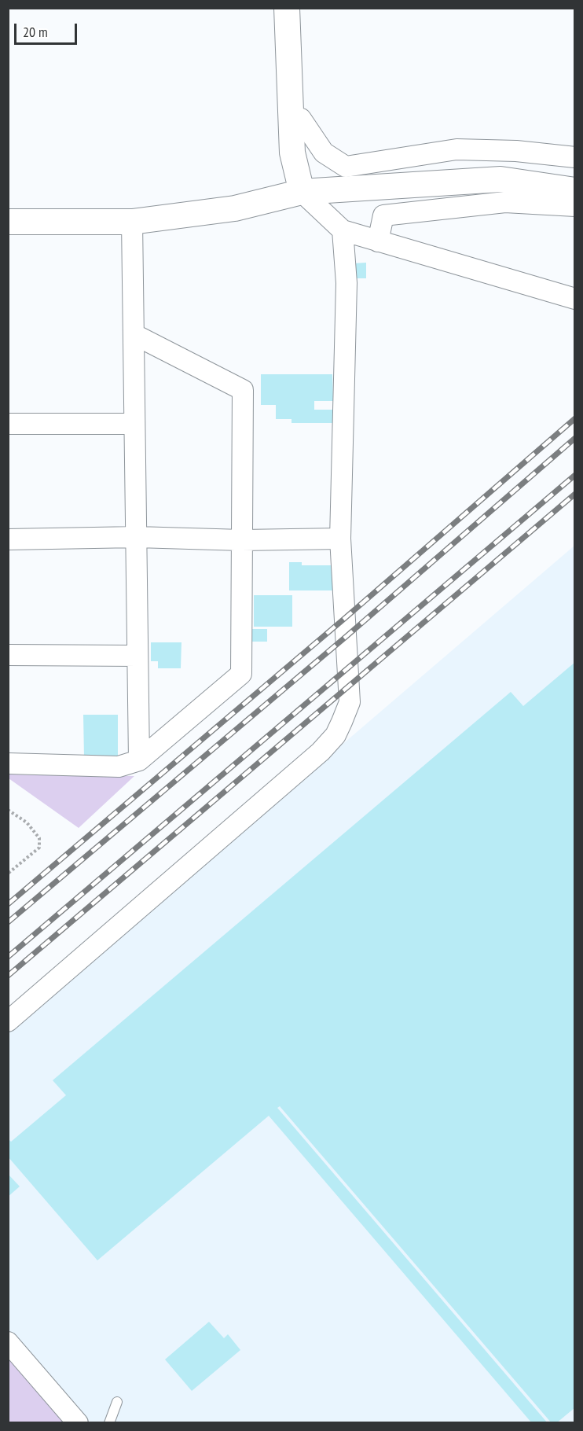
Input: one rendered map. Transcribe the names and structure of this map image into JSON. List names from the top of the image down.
{
  "scale_bar": "20 m"
}
